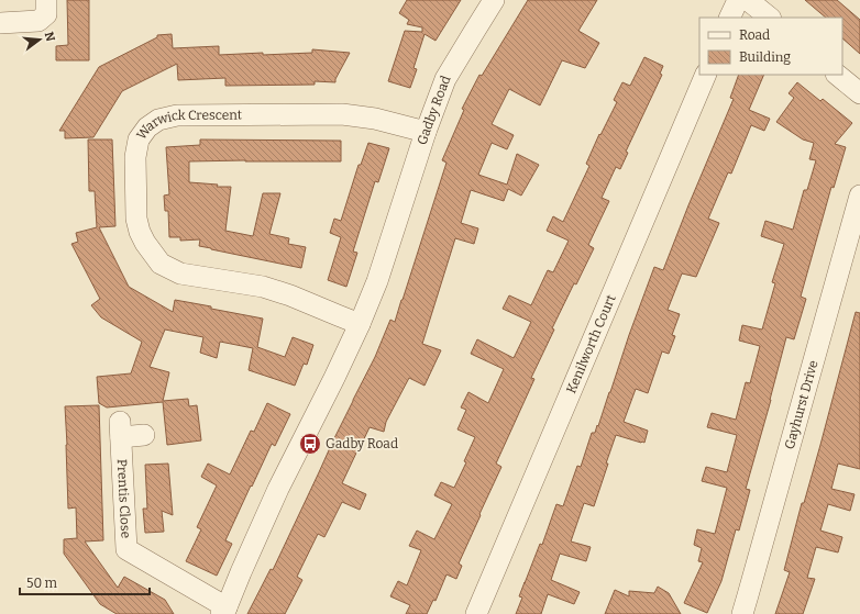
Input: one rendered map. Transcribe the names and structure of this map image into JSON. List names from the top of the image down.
{
  "streets": {
    "street": [
      "Gadby Road",
      "Warwick Crescent",
      "Kenilworth Court",
      "Gayhurst Drive",
      "Prentis Close"
    ]
  },
  "crossings": [
    ["Gadby Road", "Warwick Crescent"],
    ["Gadby Road", "Prentis Close"]
  ],
  "places": {
    "bus stop": ["Gadby Road"]
  },
  "legend": ["Road", "Building"],
  "scale_bar": "50 m",
  "north": "right"
}
